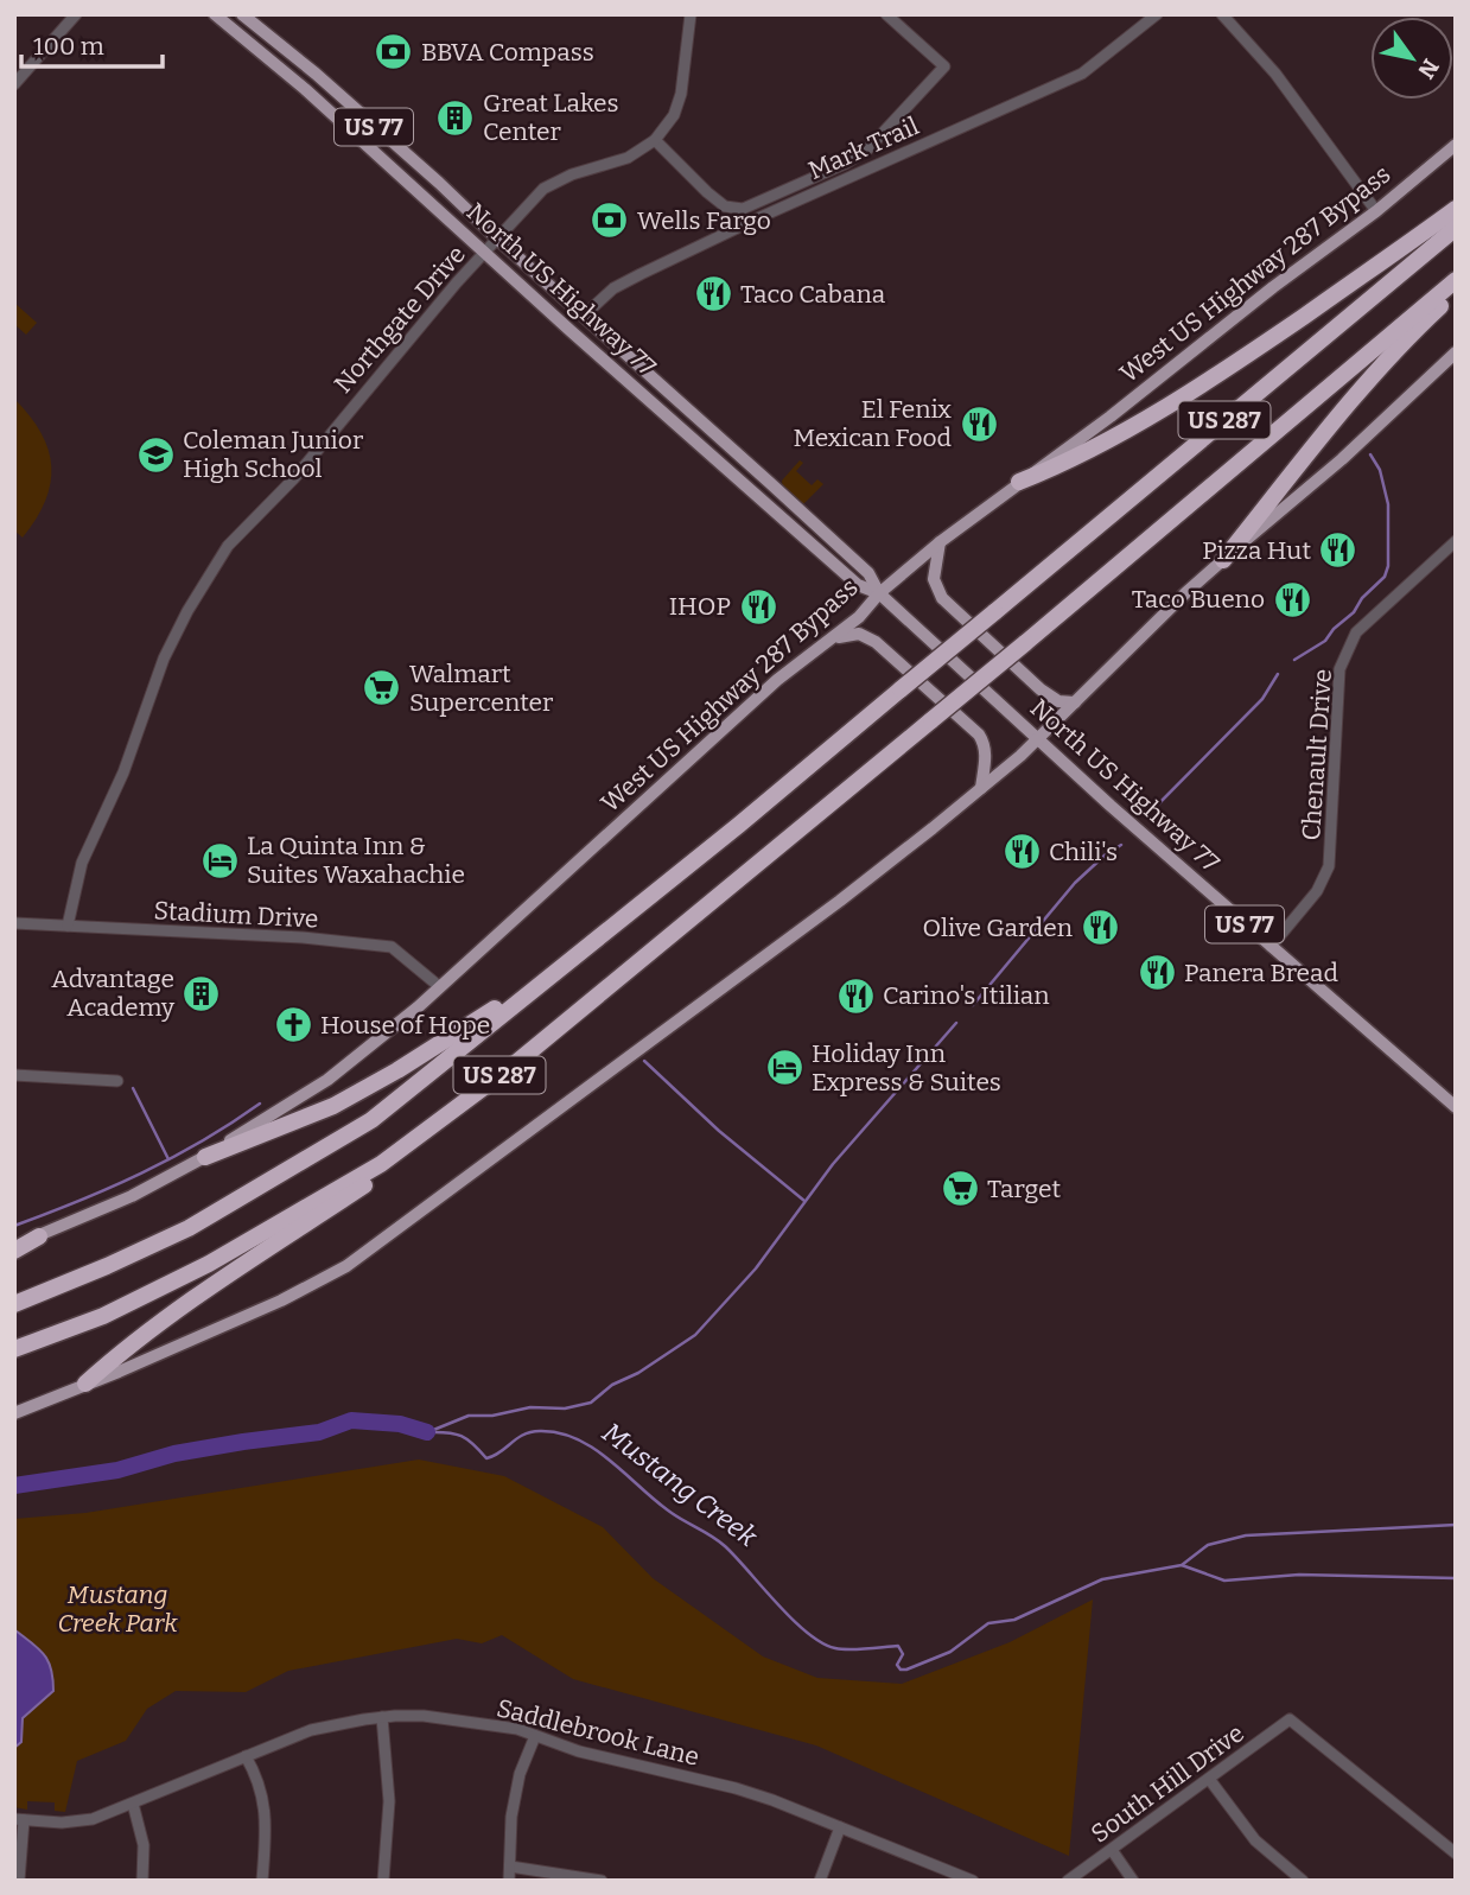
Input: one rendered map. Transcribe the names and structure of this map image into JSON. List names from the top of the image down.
{
  "streets": {
    "highway": ["US 287"],
    "main road": ["US 77", "West US Highway 287 Bypass", "North US Highway 77"],
    "street": [
      "Mark Trail",
      "Northgate Drive",
      "Chenault Drive",
      "Stadium Drive",
      "Saddlebrook Lane",
      "South Hill Drive"
    ]
  },
  "crossings": [
    ["Mark Trail", "North US Highway 77"],
    ["West US Highway 287 Bypass", "North US Highway 77"],
    ["West US Highway 287 Bypass", "Stadium Drive"],
    ["North US Highway 77", "Northgate Drive"],
    ["North US Highway 77", "Chenault Drive"],
    ["Northgate Drive", "Stadium Drive"]
  ],
  "water": ["Mustang Creek"],
  "parks": ["Mustang Creek Park"],
  "places": {
    "bank": ["BBVA Compass", "Wells Fargo"],
    "building": ["Great Lakes Center", "Advantage Academy"],
    "restaurant": [
      "Taco Cabana",
      "El Fenix Mexican Food",
      "Pizza Hut",
      "Taco Bueno",
      "IHOP",
      "Chili's",
      "Olive Garden",
      "Panera Bread",
      "Carino's Itilian"
    ],
    "school or university": ["Coleman Junior High School"],
    "supermarket": ["Walmart Supercenter", "Target"],
    "hotel": ["La Quinta Inn & Suites Waxahachie", "Holiday Inn Express & Suites"],
    "church": ["House of Hope"]
  },
  "scale_bar": "100 m",
  "north": "bottom right"
}
